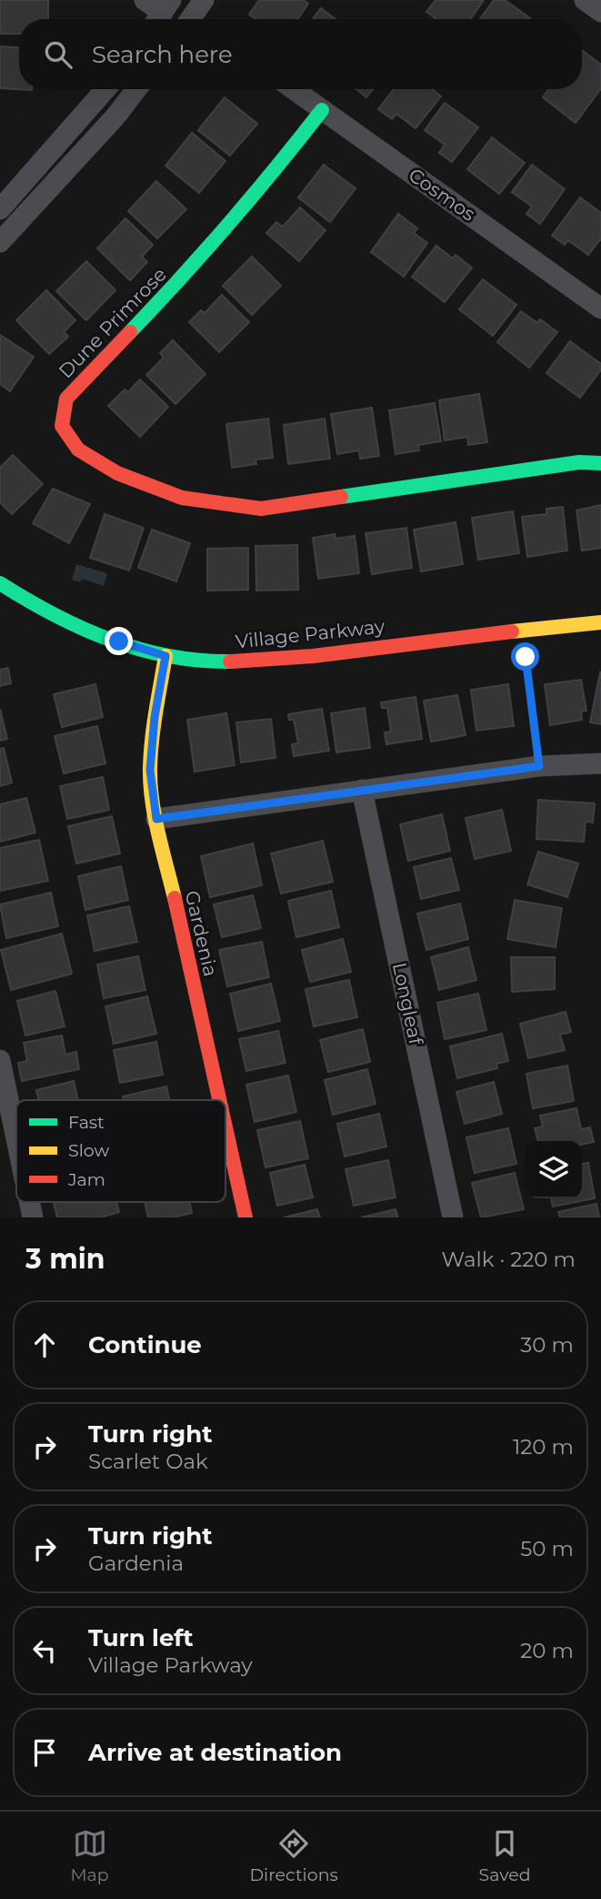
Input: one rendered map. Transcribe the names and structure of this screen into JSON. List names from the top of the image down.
{
  "streets": {
    "street": [
      "Cosmos",
      "Dune Primrose",
      "Village Parkway",
      "Gardenia",
      "Longleaf"
    ]
  },
  "crossings": [
    ["Cosmos", "Dune Primrose"],
    ["Village Parkway", "Gardenia"]
  ],
  "legend": ["Fast", "Slow", "Jam"],
  "page": {
    "search": "Search here",
    "heading": ["3 min", "Walk · 220 m"],
    "list": [
      ["Continue", "30 m"],
      ["Turn right", "Scarlet Oak", "120 m"],
      ["Turn right", "Gardenia", "50 m"],
      ["Turn left", "Village Parkway", "20 m"],
      "Arrive at destination"
    ],
    "nav": ["Map", "Directions", "Saved"]
  }
}
